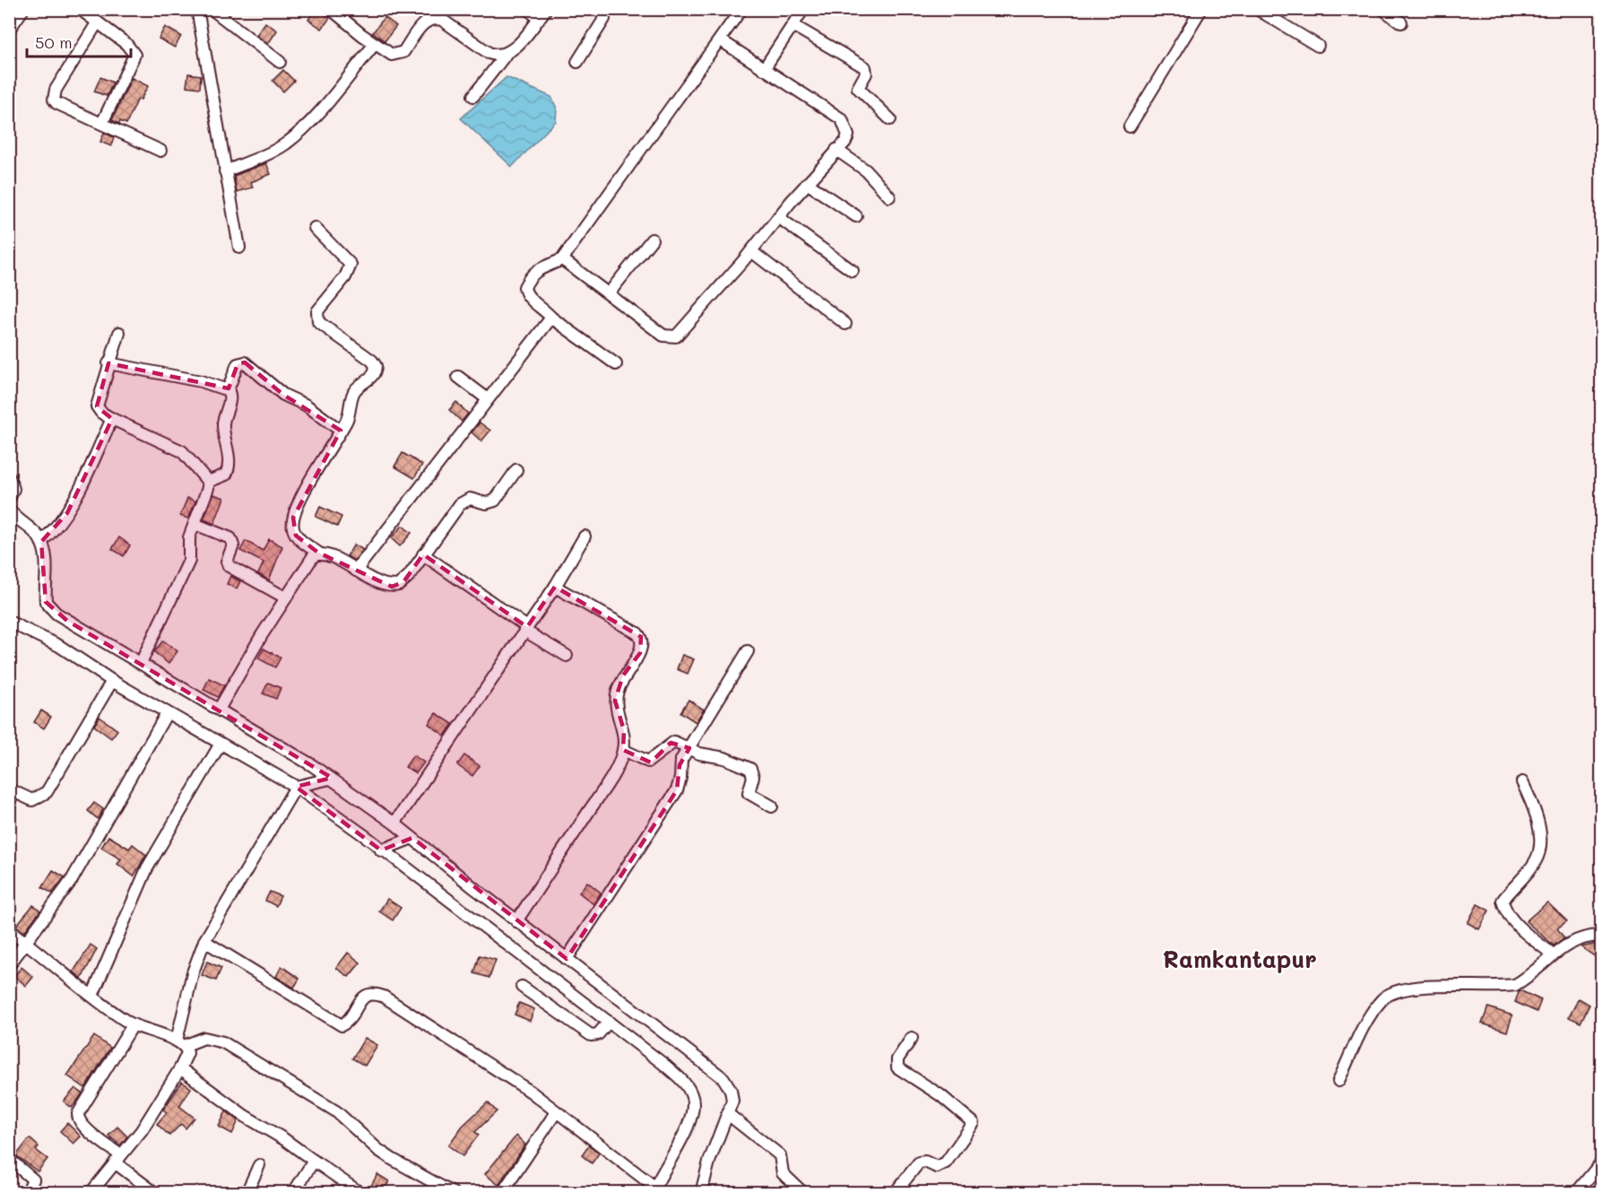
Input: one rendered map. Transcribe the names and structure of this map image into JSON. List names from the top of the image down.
{
  "districts": ["Ramkantapur"],
  "scale_bar": "50 m"
}
